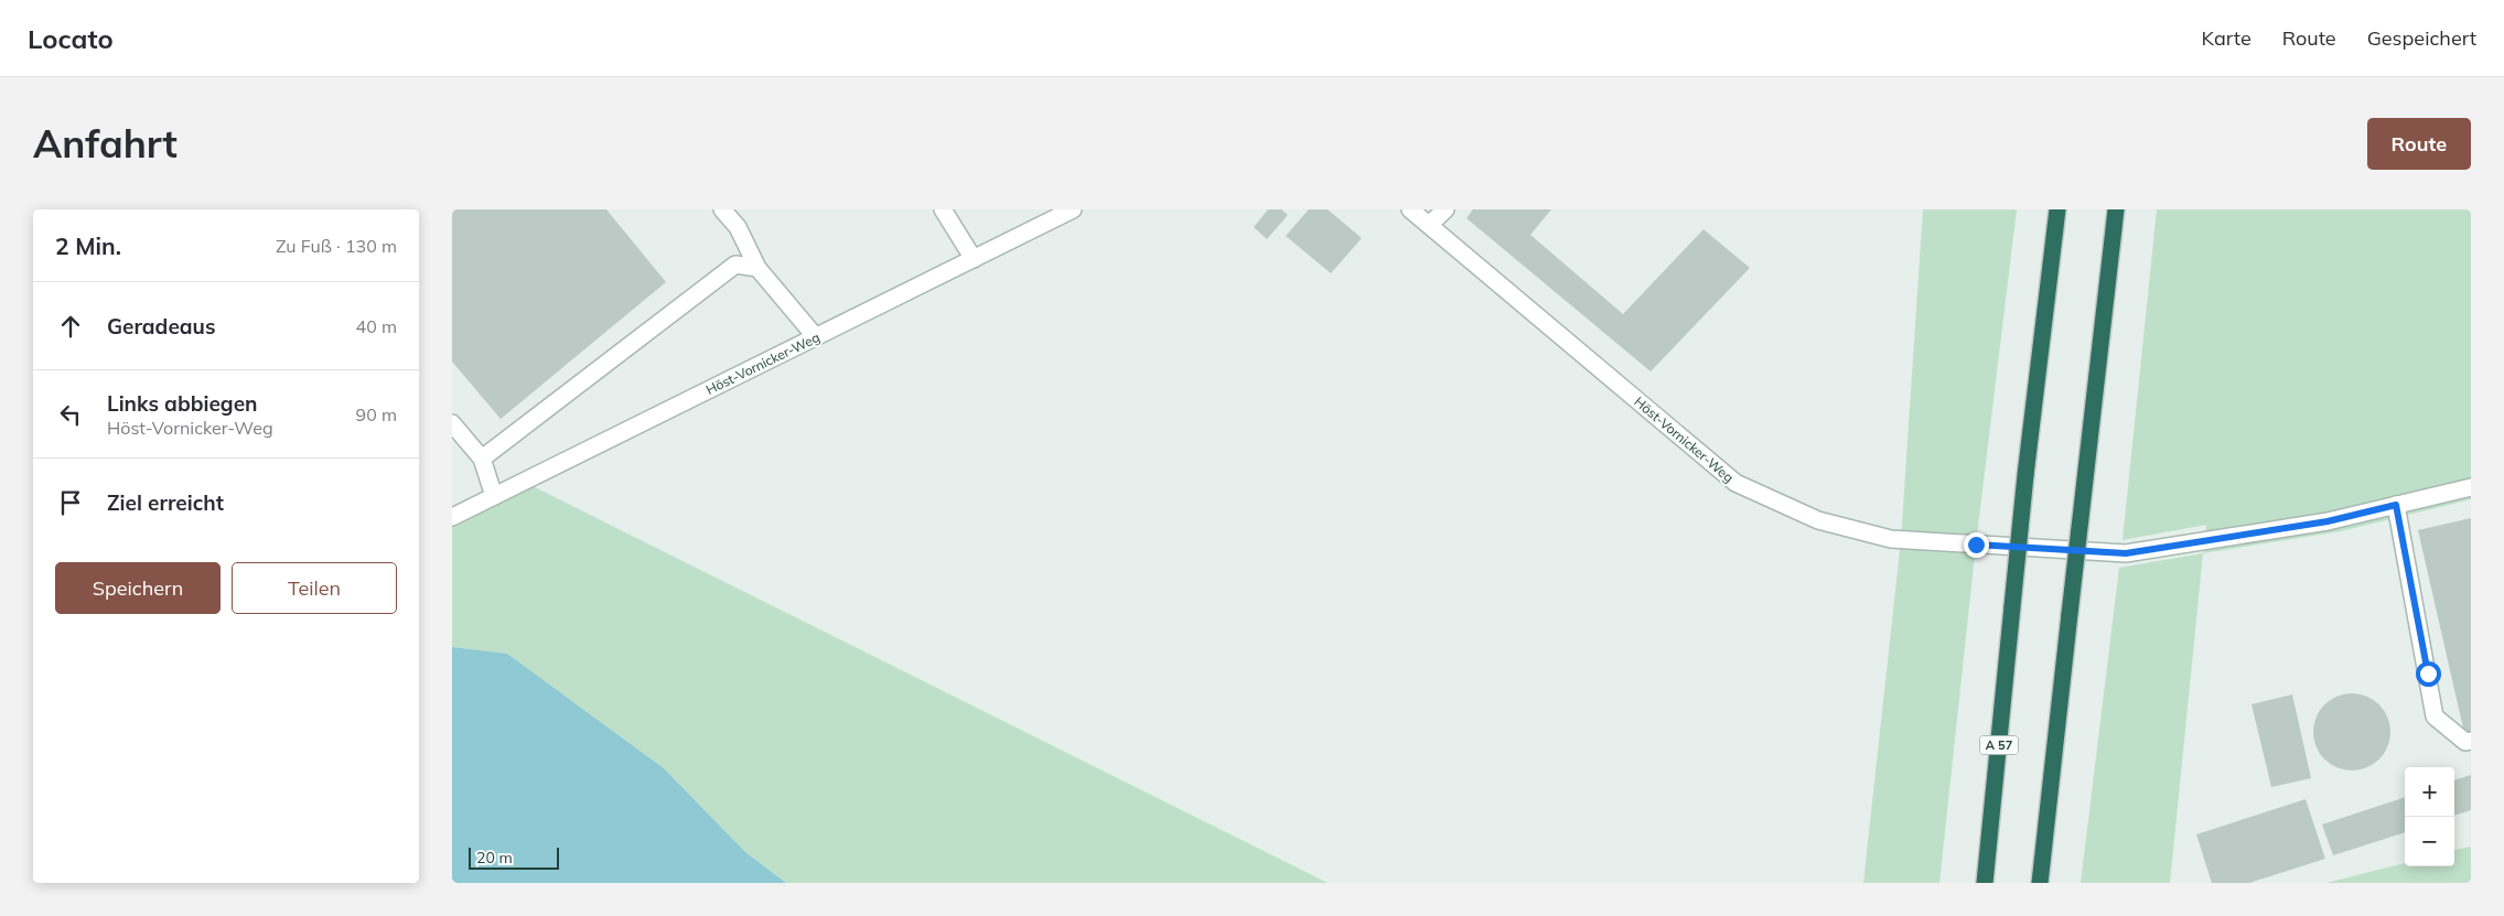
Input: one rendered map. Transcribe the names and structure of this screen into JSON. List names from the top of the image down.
{
  "streets": {
    "highway": ["A 57"],
    "street": ["Höst-Vornicker-Weg"]
  },
  "scale_bar": "20 m",
  "page": {
    "header": "Locato",
    "nav": ["Karte", "Route", "Gespeichert"],
    "buttons": [
      "Route",
      ["Speichern", "Teilen"]
    ],
    "title": "Anfahrt",
    "heading": ["2 Min.", "Zu Fuß · 130 m"],
    "list": [
      ["Geradeaus", "40 m"],
      ["Links abbiegen", "Höst-Vornicker-Weg", "90 m"],
      "Ziel erreicht"
    ],
    "map_buttons": ["+", "−"],
    "scale": "20 m"
  }
}
